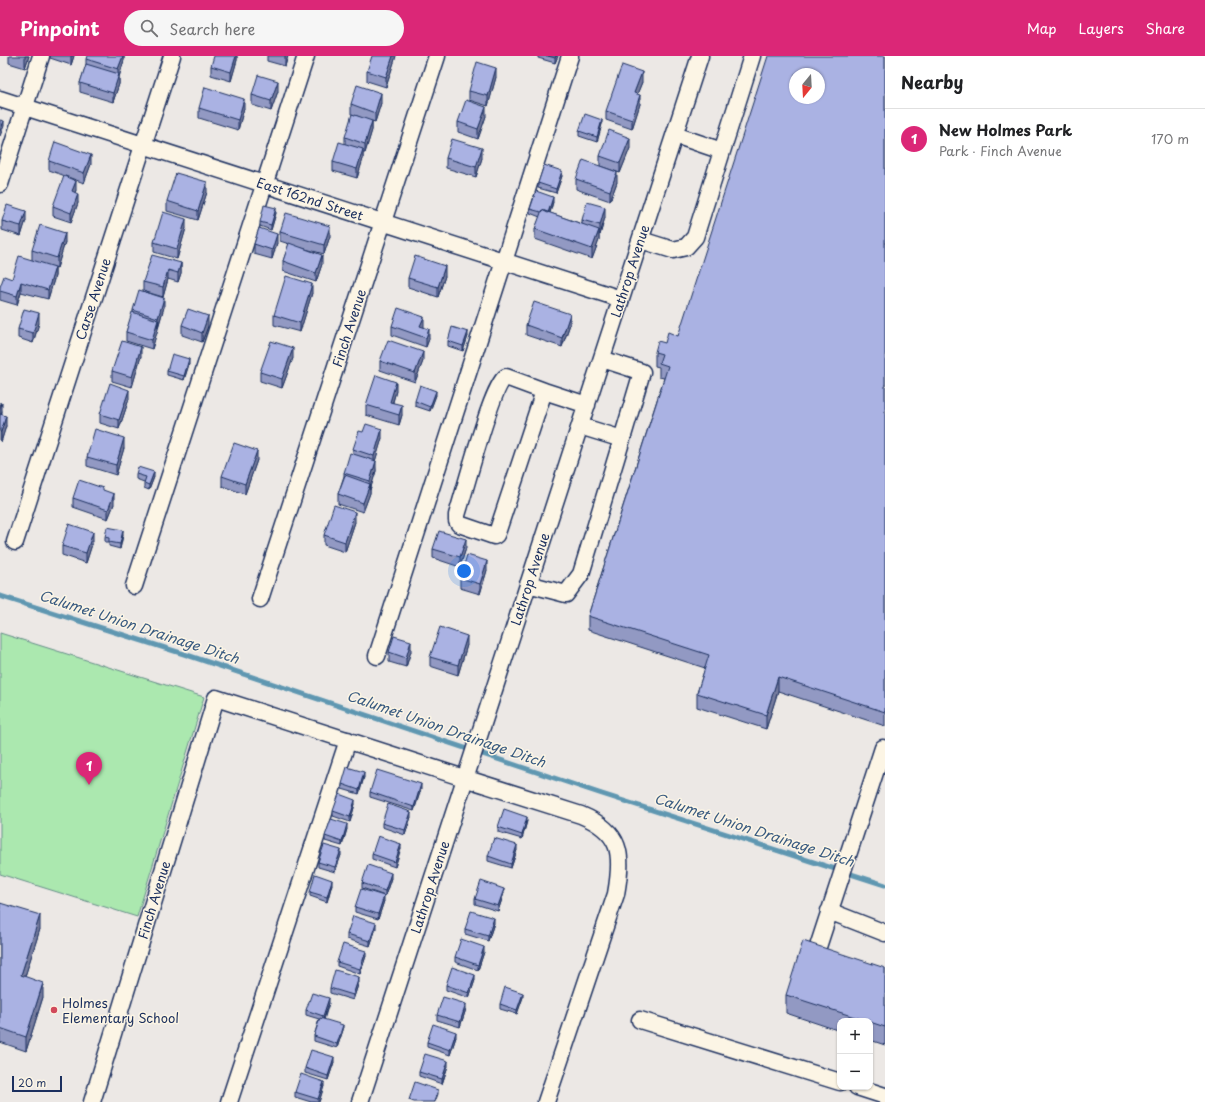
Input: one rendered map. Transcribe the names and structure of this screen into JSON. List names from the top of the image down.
{
  "streets": {
    "street": [
      "East 162nd Street",
      "Lathrop Avenue",
      "Carse Avenue",
      "Finch Avenue"
    ]
  },
  "crossings": [
    ["East 162nd Street", "Lathrop Avenue"],
    ["East 162nd Street", "Carse Avenue"],
    ["East 162nd Street", "Finch Avenue"]
  ],
  "water": ["Calumet Union Drainage Ditch"],
  "places": ["Holmes Elementary School"],
  "scale_bar": "20 m",
  "north": "bottom",
  "page": {
    "header": "Pinpoint",
    "search": "Search here",
    "nav": ["Map", "Layers", "Share"],
    "heading": "Nearby",
    "list": [
      {
        "mark": "1",
        "name": "New Holmes Park",
        "note": "Park · Finch Avenue",
        "value": "170 m"
      }
    ],
    "pins": "1",
    "map_buttons": ["+", "−"],
    "scale": "20 m"
  }
}
